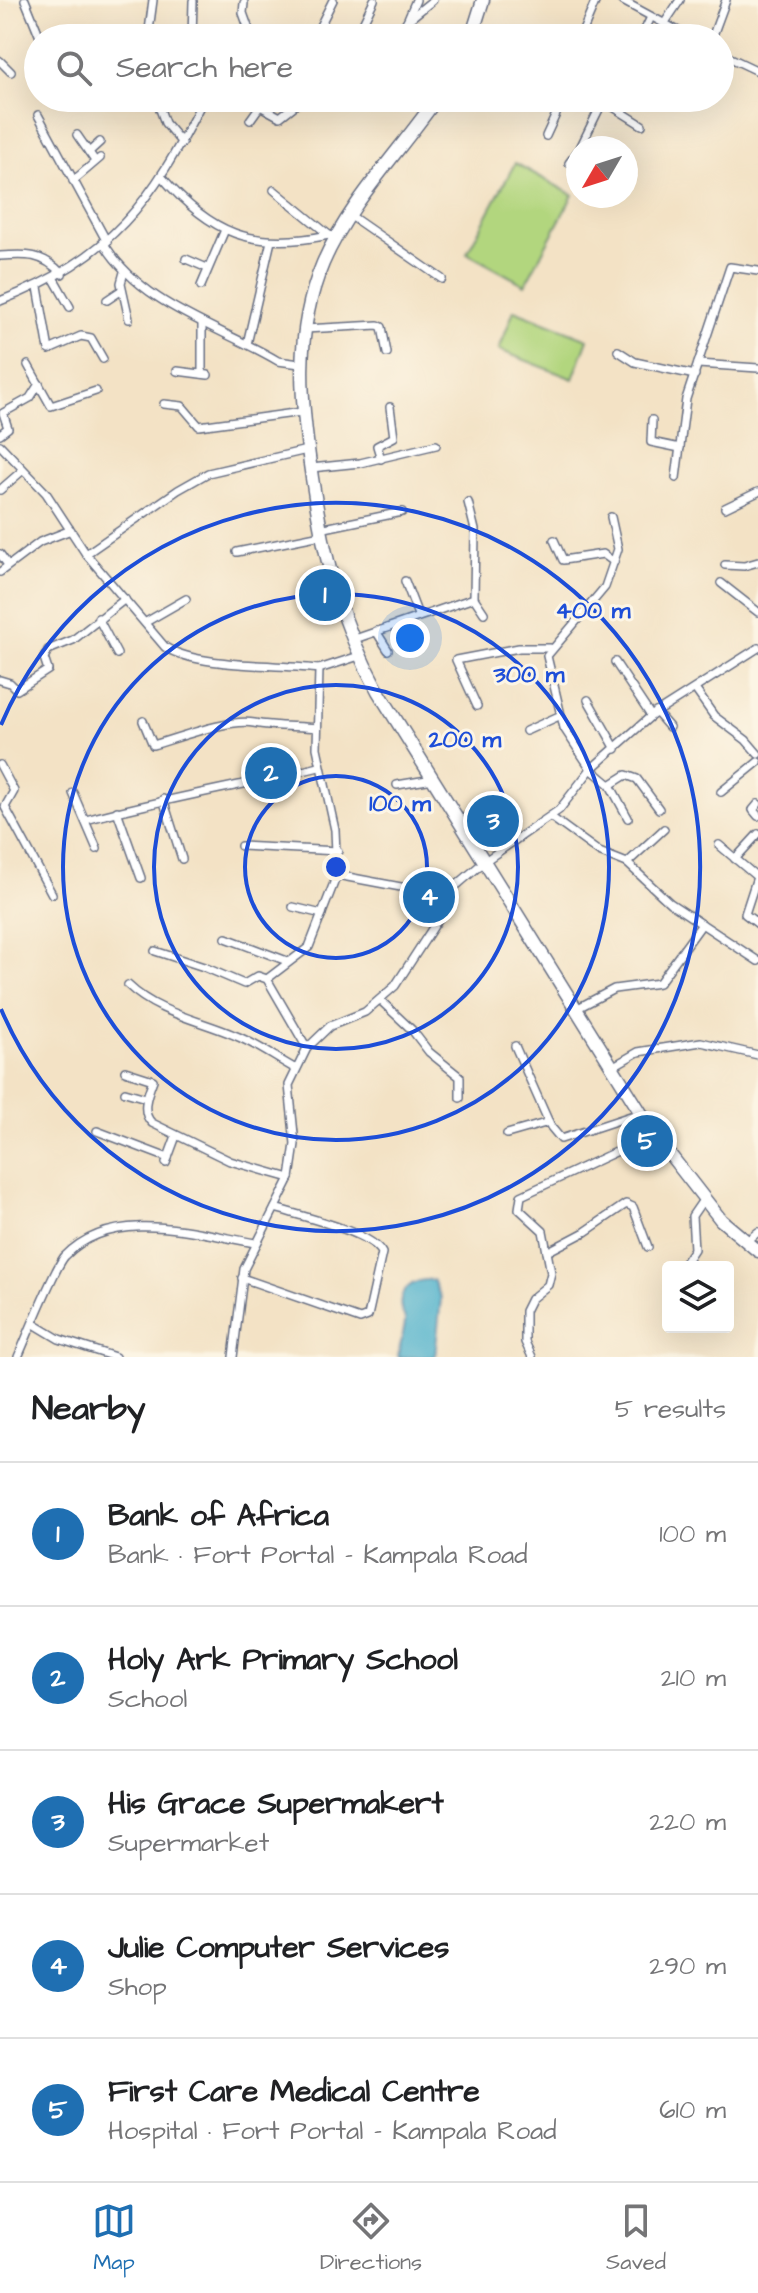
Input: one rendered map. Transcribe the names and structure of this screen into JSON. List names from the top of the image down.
{
  "north": "bottom left",
  "page": {
    "search": "Search here",
    "pins": [
      "1",
      "2",
      "3",
      "4",
      "5"
    ],
    "heading": ["Nearby", "5 results"],
    "list": [
      {
        "mark": "1",
        "name": "Bank of Africa",
        "note": "Bank · Fort Portal - Kampala Road",
        "value": "100 m"
      },
      {
        "mark": "2",
        "name": "Holy Ark Primary School",
        "note": "School",
        "value": "210 m"
      },
      {
        "mark": "3",
        "name": "His Grace Supermakert",
        "note": "Supermarket",
        "value": "220 m"
      },
      {
        "mark": "4",
        "name": "Julie Computer Services",
        "note": "Shop",
        "value": "290 m"
      },
      {
        "mark": "5",
        "name": "First Care Medical Centre",
        "note": "Hospital · Fort Portal - Kampala Road",
        "value": "610 m"
      }
    ],
    "nav": ["Map", "Directions", "Saved"]
  },
  "rings": [
    "400 m",
    "300 m",
    "200 m",
    "100 m"
  ]
}
